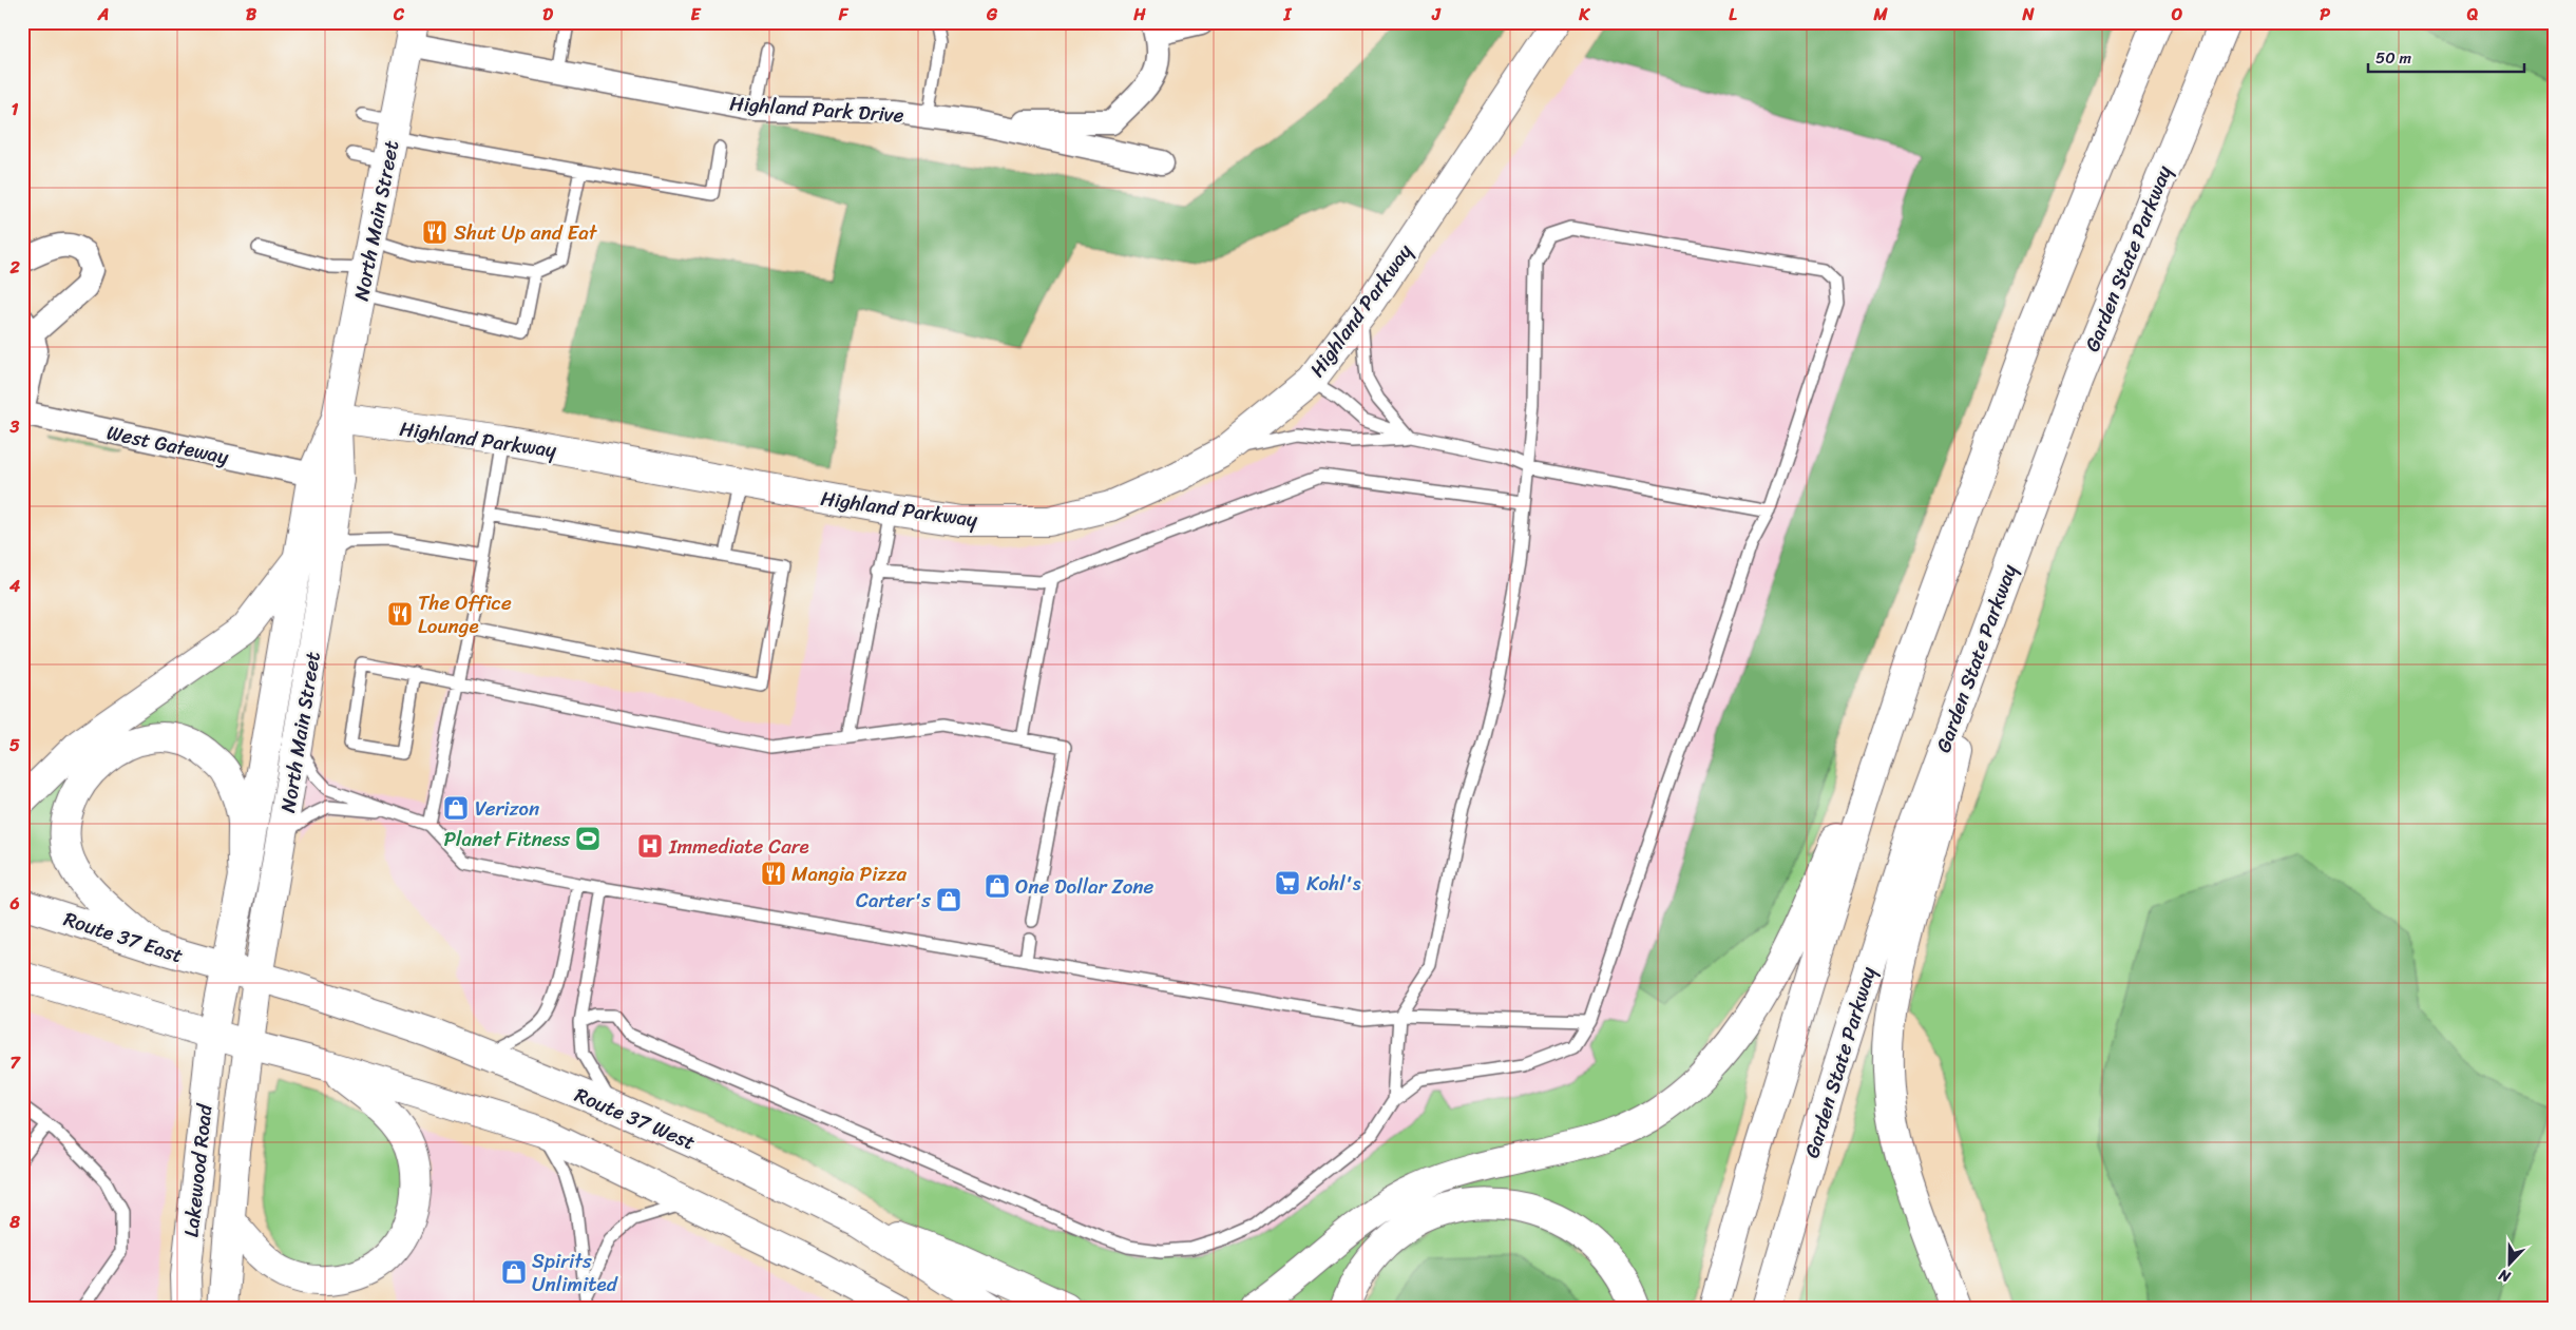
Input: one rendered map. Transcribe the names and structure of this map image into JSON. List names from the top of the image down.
{
  "streets": {
    "main road": [
      "North Main Street",
      "Garden State Parkway",
      "Highland Parkway",
      "Route 37 East",
      "Route 37 West",
      "Lakewood Road"
    ],
    "street": ["Highland Park Drive", "West Gateway"]
  },
  "crossings": [
    ["Highland Park Drive", "North Main Street"],
    ["North Main Street", "Highland Parkway"],
    ["North Main Street", "West Gateway"],
    ["North Main Street", "Route 37 East"],
    ["North Main Street", "Route 37 West"],
    ["North Main Street", "Lakewood Road"],
    ["Route 37 East", "Route 37 West"]
  ],
  "places": {
    "restaurant": ["Shut Up and Eat", "The Office Lounge", "Mangia Pizza"],
    "shop": [
      "Verizon",
      "One Dollar Zone",
      "Carter's",
      "Spirits Unlimited"
    ],
    "sports": ["Planet Fitness"],
    "hospital": ["Immediate Care"],
    "supermarket": ["Kohl's"]
  },
  "scale_bar": "50 m",
  "north": "bottom",
  "grid": {
    "columns": [
      "A",
      "B",
      "C",
      "D",
      "E",
      "F",
      "G",
      "H",
      "I",
      "J",
      "K",
      "L",
      "M",
      "N",
      "O",
      "P",
      "Q"
    ],
    "rows": [
      "1",
      "2",
      "3",
      "4",
      "5",
      "6",
      "7",
      "8"
    ]
  }
}
